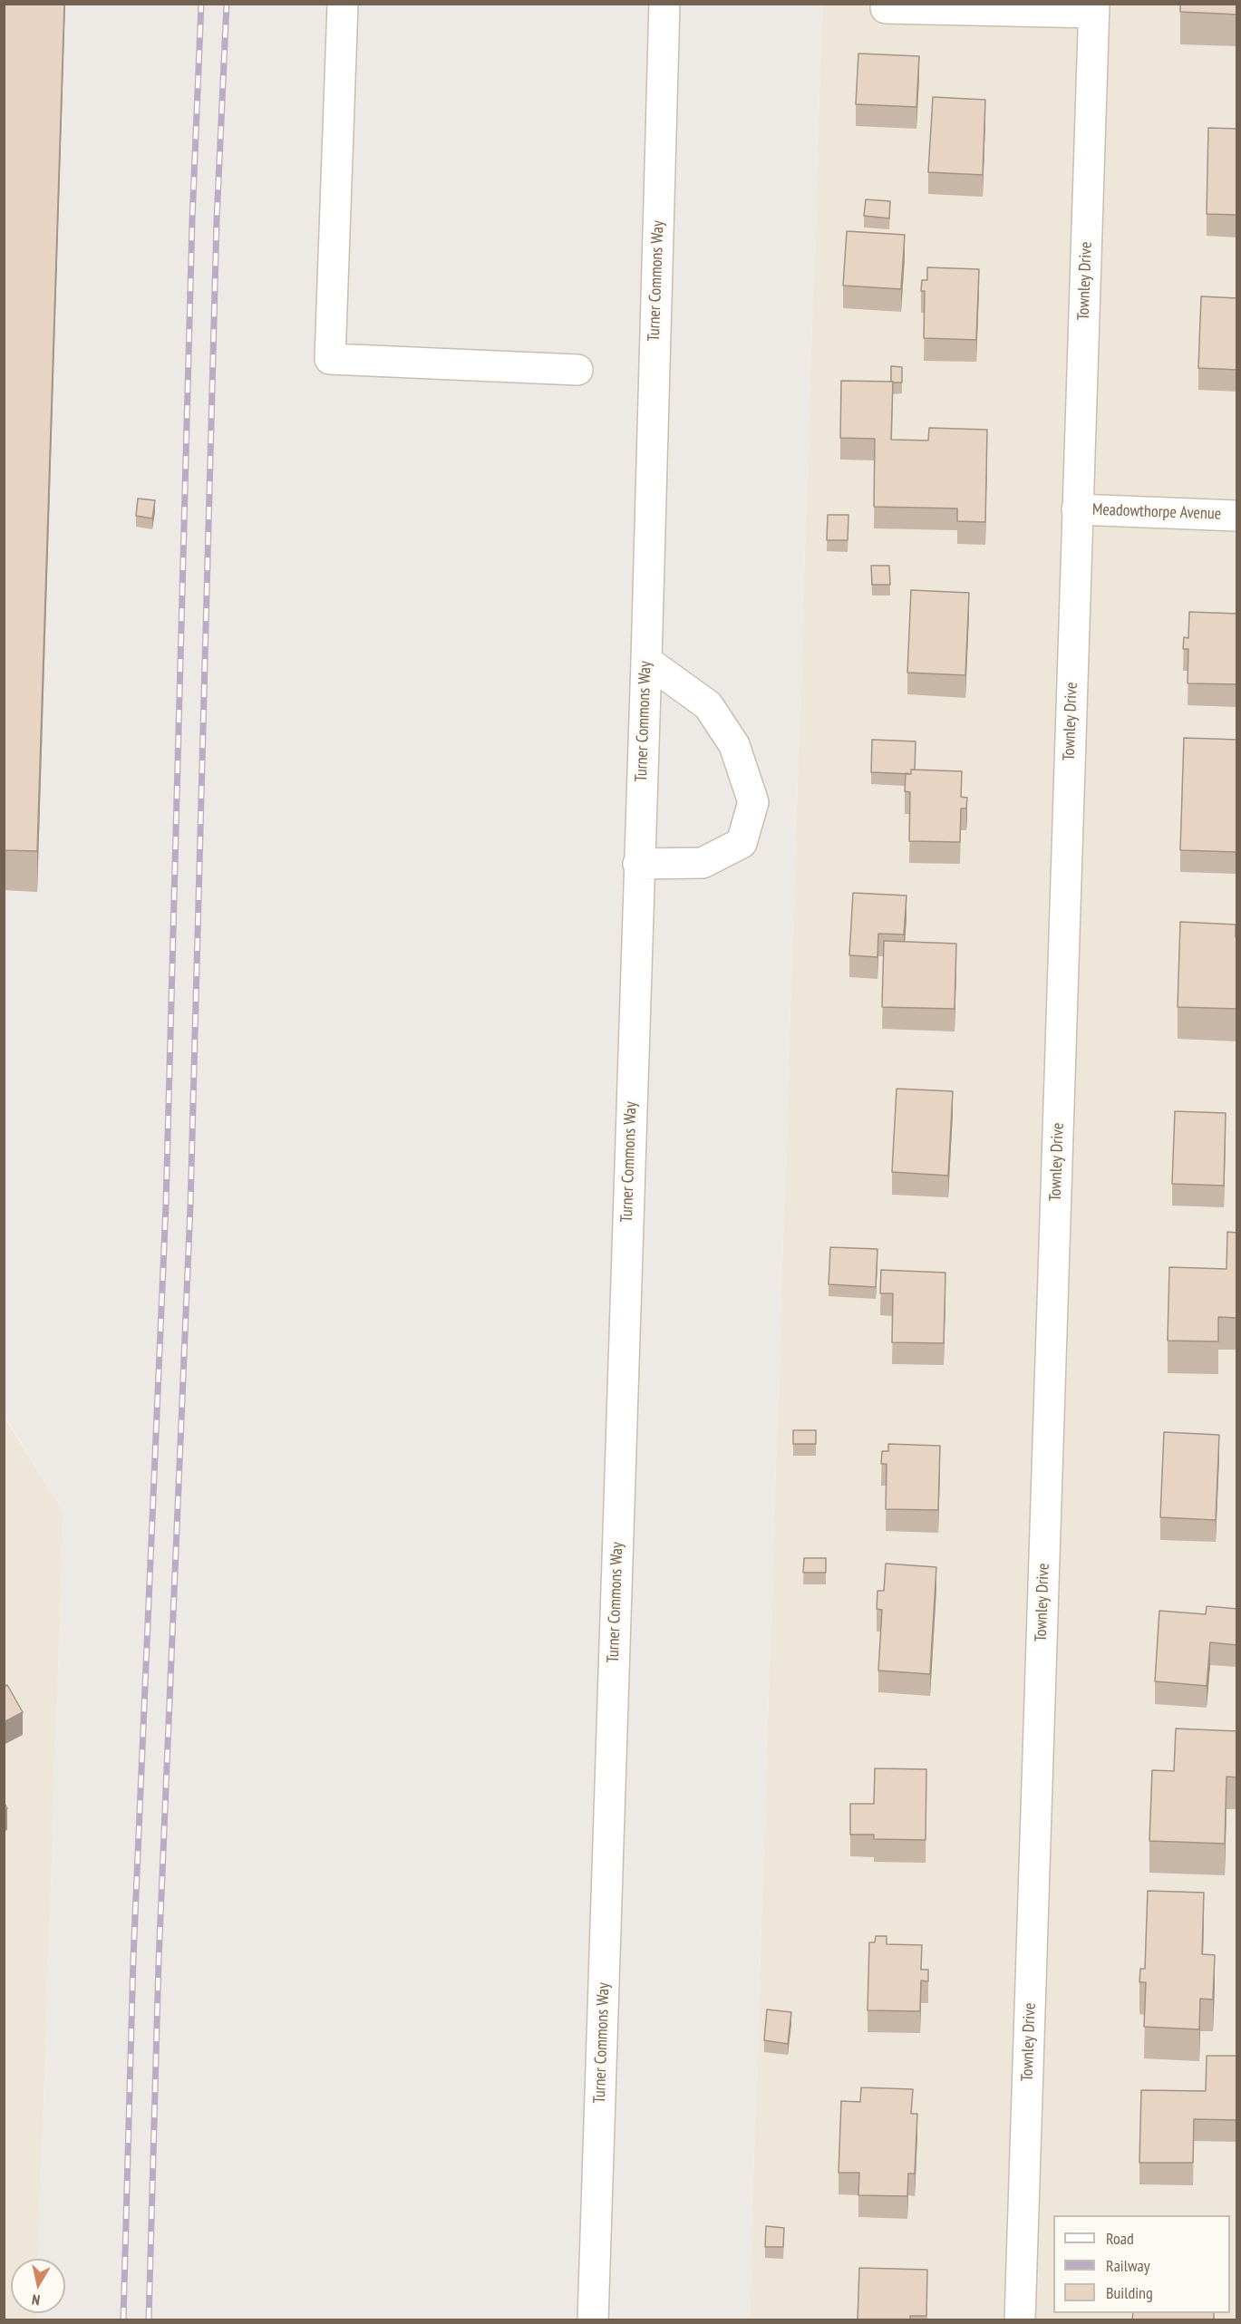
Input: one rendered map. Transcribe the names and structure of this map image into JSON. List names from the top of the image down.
{
  "streets": {
    "street": ["Turner Commons Way", "Townley Drive", "Meadowthorpe Avenue"]
  },
  "crossings": [
    ["Townley Drive", "Meadowthorpe Avenue"]
  ],
  "legend": ["Road", "Railway", "Building"],
  "north": "bottom"
}
